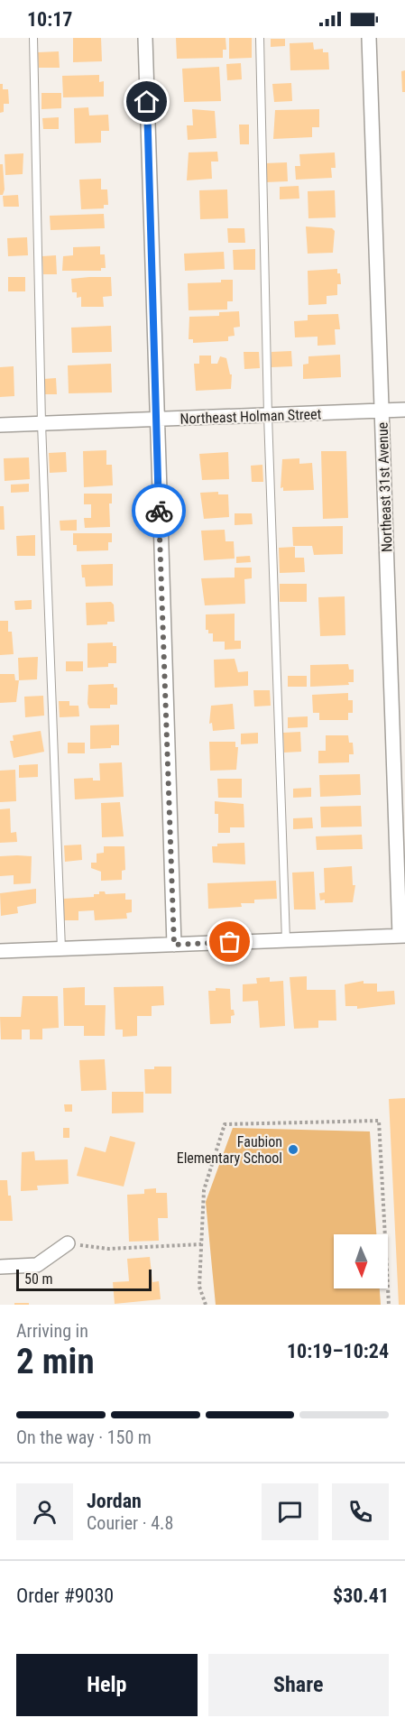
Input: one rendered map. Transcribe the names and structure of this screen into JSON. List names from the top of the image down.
{
  "streets": {
    "street": ["Northeast Holman Street", "Northeast 31st Avenue"]
  },
  "crossings": [
    ["Northeast Holman Street", "Northeast 31st Avenue"]
  ],
  "places": ["Faubion Elementary School"],
  "scale_bar": "50 m",
  "north": "bottom",
  "page": {
    "status": "10:17",
    "scale": "50 m",
    "heading": ["2 min", "Arriving in", "10:19–10:24"],
    "panel": [
      "Jordan",
      "Courier · 4.8",
      "Order #9030",
      "$30.41"
    ],
    "bar": "On the way · 150 m",
    "buttons": ["Help", "Share"]
  }
}
